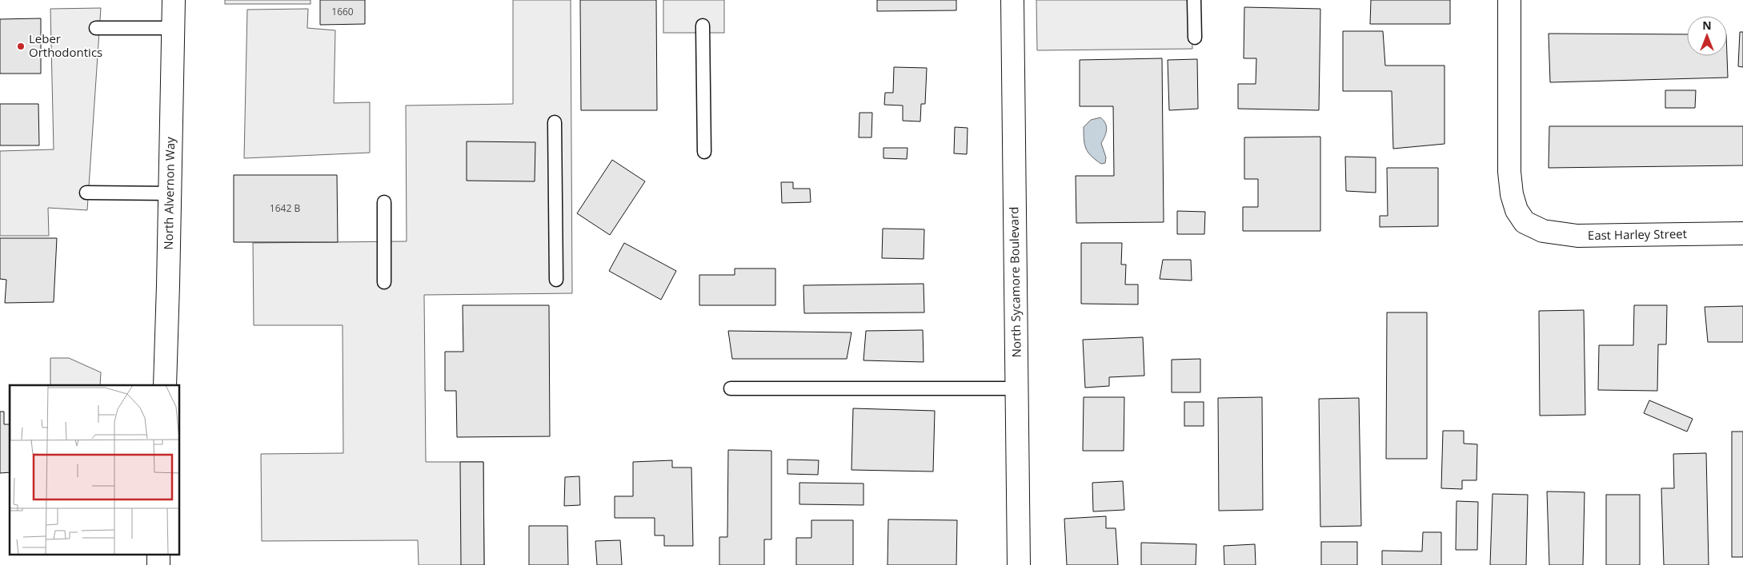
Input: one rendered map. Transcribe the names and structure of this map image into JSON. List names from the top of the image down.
{
  "streets": {
    "street": ["North Alvernon Way", "East Harley Street", "North Sycamore Boulevard"]
  },
  "places": ["Leber Orthodontics"],
  "house_numbers": ["1660", "1642 B"],
  "north": "top"
}
